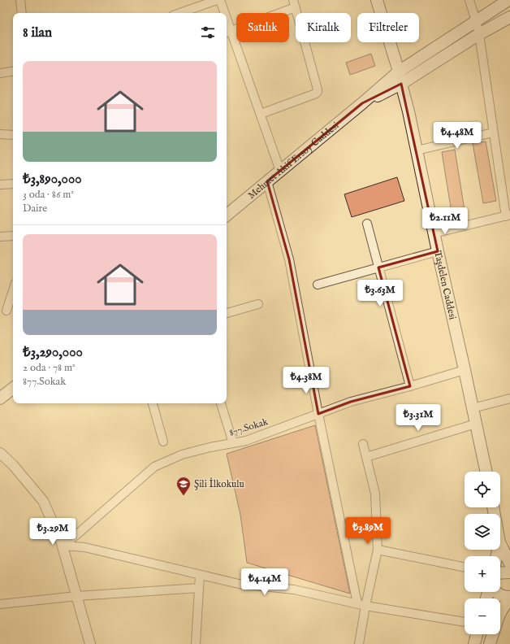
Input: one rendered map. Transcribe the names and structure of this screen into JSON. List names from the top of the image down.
{
  "streets": {
    "main road": ["Mehmet Akif Ersoy Caddesi", "Taşdelen Caddesi"],
    "street": ["877.Sokak"]
  },
  "crossings": [
    ["Mehmet Akif Ersoy Caddesi", "Taşdelen Caddesi"],
    ["Taşdelen Caddesi", "877.Sokak"]
  ],
  "places": {
    "school or university": ["Şili İlkokulu"]
  },
  "page": {
    "chip": ["Satılık", "Kiralık", "Filtreler"],
    "heading": "8 ilan",
    "list": [
      {
        "name": "₺3,890,000",
        "note": "3 oda · 86 m² · Daire"
      },
      {
        "name": "₺3,290,000",
        "note": "2 oda · 78 m² · 877.Sokak"
      }
    ],
    "price": [
      "₺4.48M",
      "₺2.11M",
      "₺3.63M",
      "₺4.38M",
      "₺3.31M",
      "₺3.89M",
      "₺3.29M",
      "₺4.14M"
    ],
    "map_buttons": ["+", "−"]
  }
}
